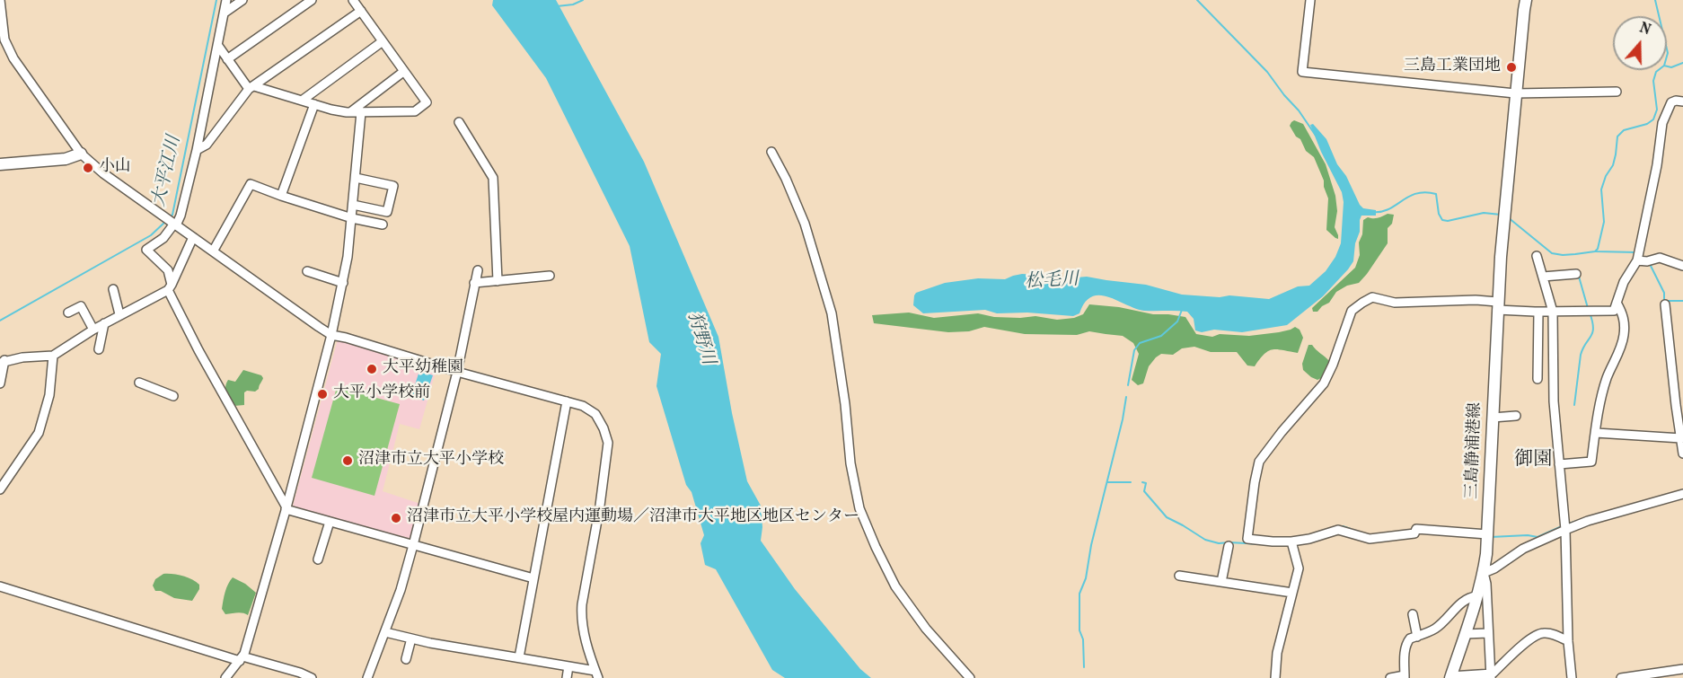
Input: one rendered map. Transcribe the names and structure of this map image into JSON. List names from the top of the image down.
{
  "streets": {
    "main road": ["三島静浦港線"]
  },
  "districts": ["御園"],
  "water": ["大平江川", "松毛川", "狩野川"],
  "places": [
    "三島工業団地",
    "小山",
    "大平幼稚園",
    "大平小学校前",
    "沼津市立大平小学校",
    "沼津市立大平小学校屋内運動場／沼津市大平地区地区センター"
  ],
  "north": "top"
}
